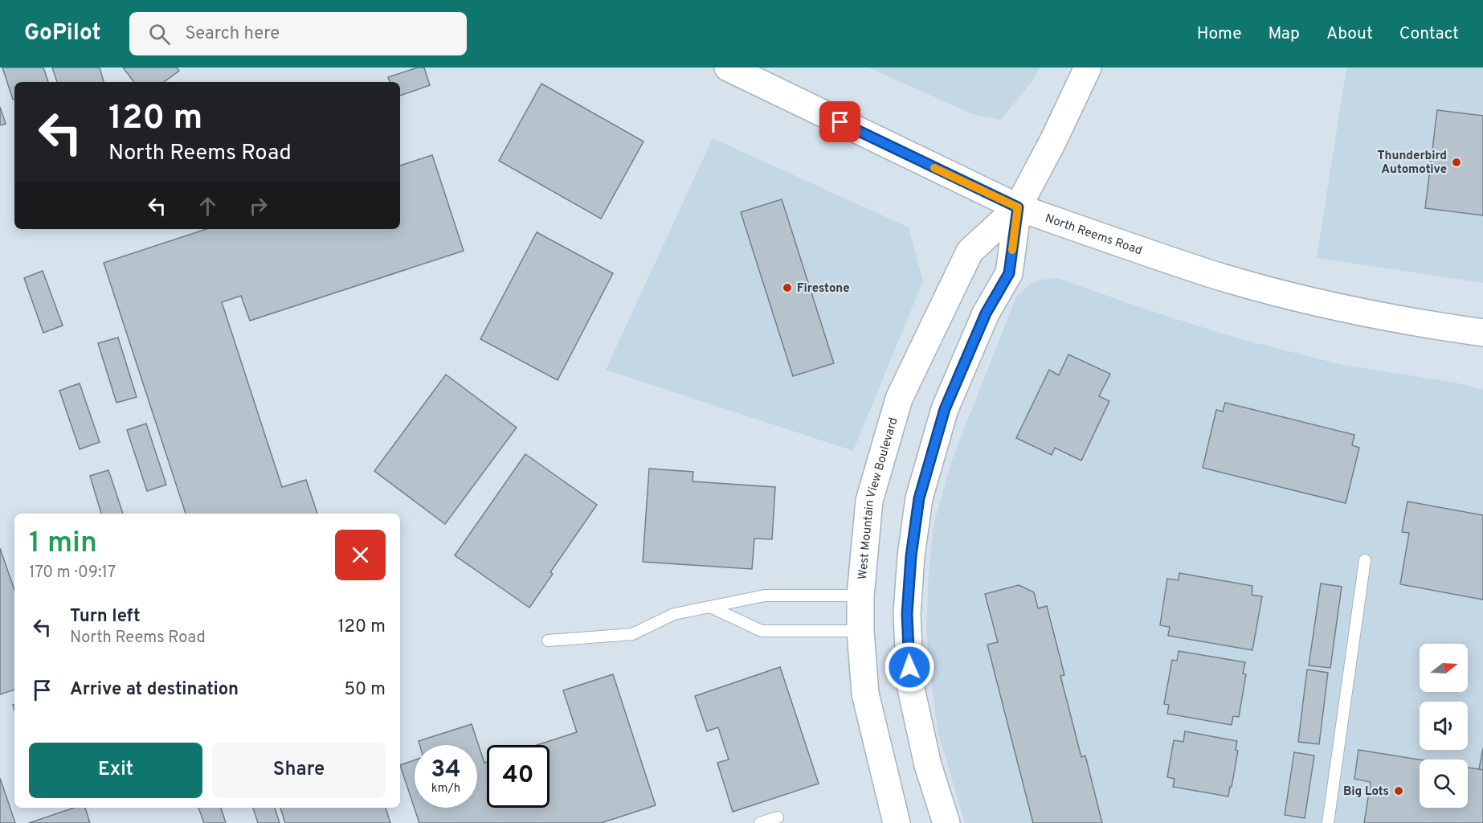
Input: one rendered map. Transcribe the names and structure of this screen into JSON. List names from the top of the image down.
{
  "streets": {
    "street": ["North Reems Road", "West Mountain View Boulevard"]
  },
  "crossings": [
    ["North Reems Road", "West Mountain View Boulevard"]
  ],
  "places": ["Thunderbird Automotive", "Firestone", "Big Lots"],
  "north": "right",
  "page": {
    "header": "GoPilot",
    "search": "Search here",
    "nav": [
      "Home",
      "Map",
      "About",
      "Contact"
    ],
    "turn": ["120 m", "North Reems Road"],
    "heading": ["1 min", "170 m · 09:17"],
    "list": [
      {
        "name": "Turn left",
        "note": "North Reems Road",
        "value": "120 m"
      },
      {
        "name": "Arrive at destination",
        "value": "50 m"
      }
    ],
    "buttons": ["Exit", "Share"],
    "speed": "34 km/h",
    "limit": "40"
  }
}
